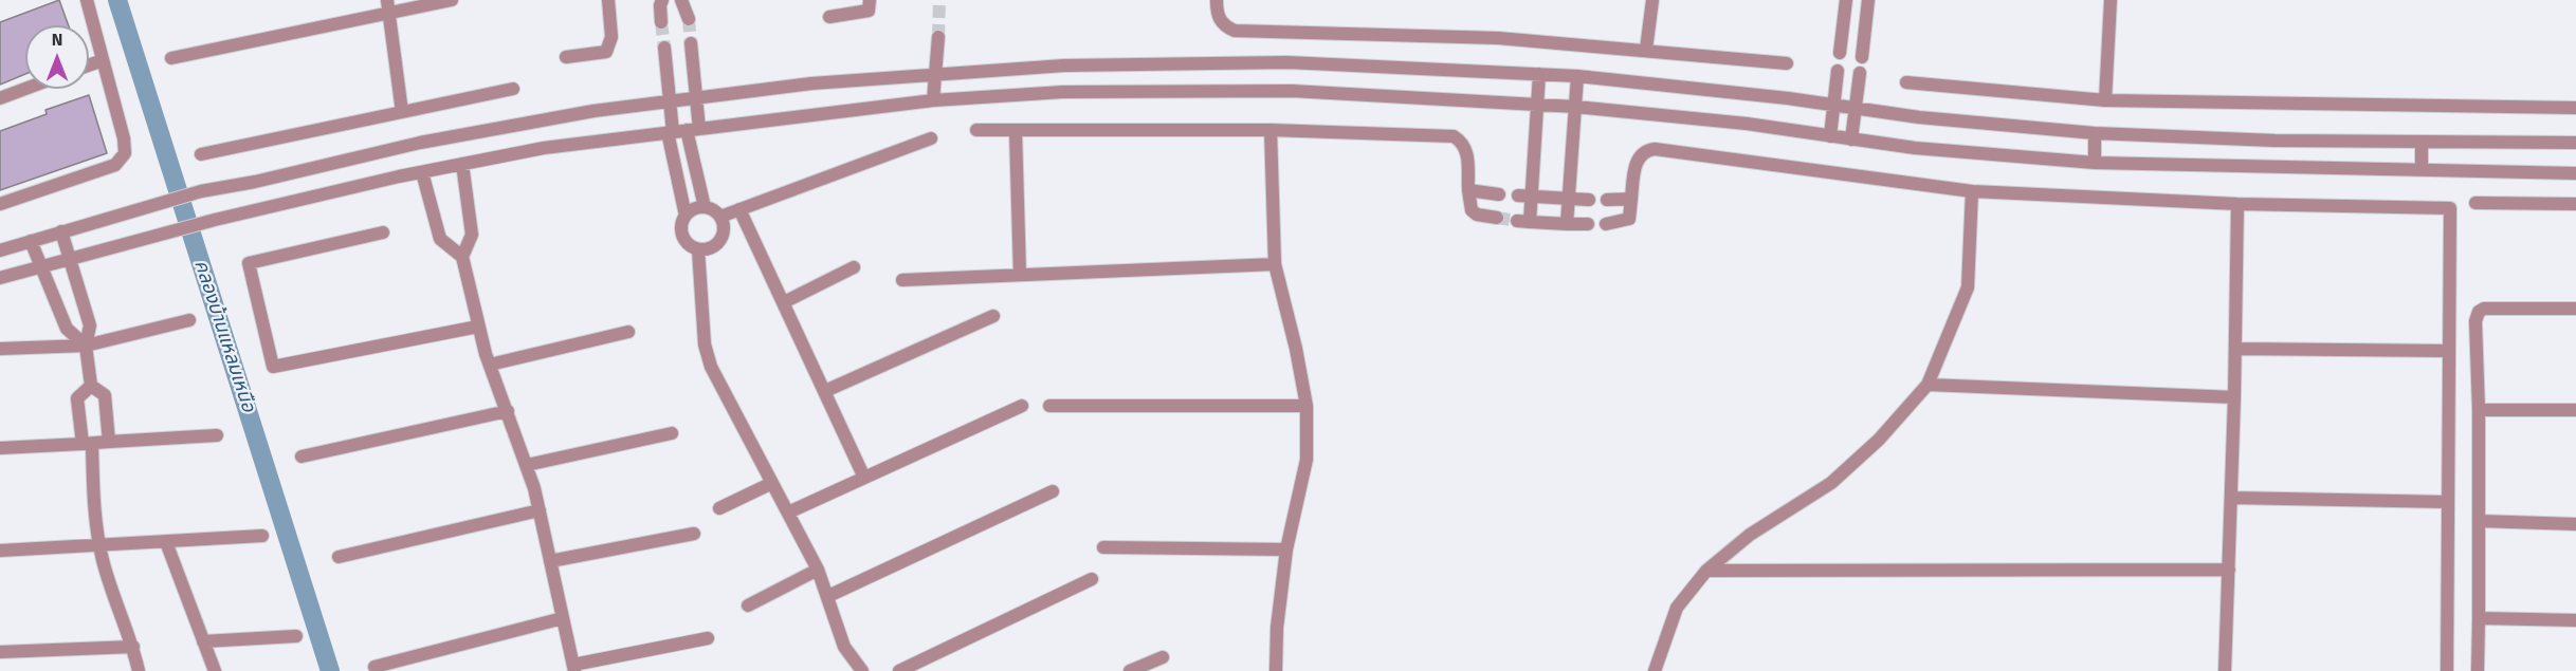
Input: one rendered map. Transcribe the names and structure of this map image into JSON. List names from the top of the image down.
{
  "water": ["คลองบ้านแหลมเหนือ"],
  "north": "top"
}
